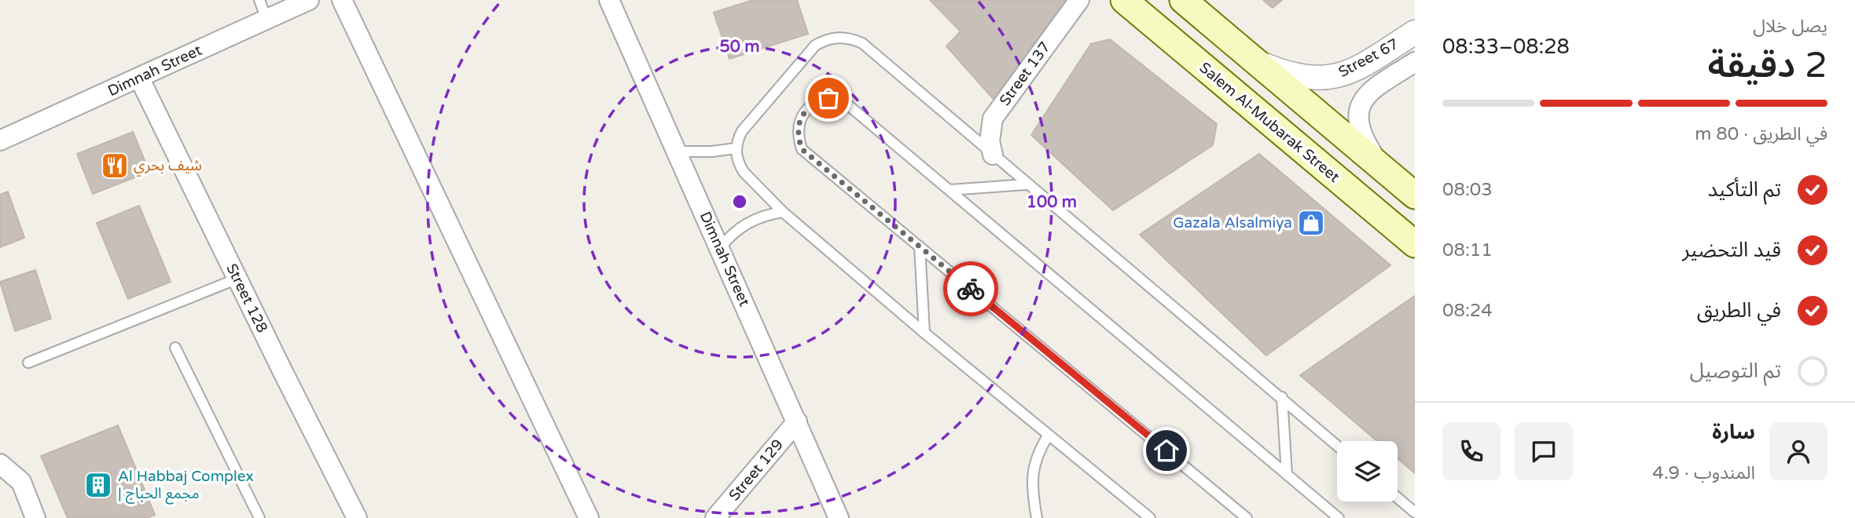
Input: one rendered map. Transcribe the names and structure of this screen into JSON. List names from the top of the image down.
{
  "streets": {
    "main road": ["Salem Al-Mubarak Street"],
    "street": [
      "Street 67",
      "Dimnah Street",
      "Street 137",
      "Street 128",
      "Street 129"
    ]
  },
  "crossings": [
    ["Dimnah Street", "Street 128"],
    ["Dimnah Street", "Street 129"]
  ],
  "places": {
    "restaurant": ["شيف بحري"],
    "shop": ["Gazala Alsalmiya"],
    "building": ["Al Habbaj Complex | مجمع الحباج"]
  },
  "page": {
    "heading": ["2 دقيقة", "يصل خلال", "08:28–08:33"],
    "panel": ["سارة", "المندوب · 4.9"],
    "bar": "في الطريق · 80 m",
    "list": [
      ["تم التأكيد", "08:03"],
      ["قيد التحضير", "08:11"],
      ["في الطريق", "08:24"],
      "تم التوصيل"
    ]
  },
  "rings": ["50 m", "100 m"]
}
